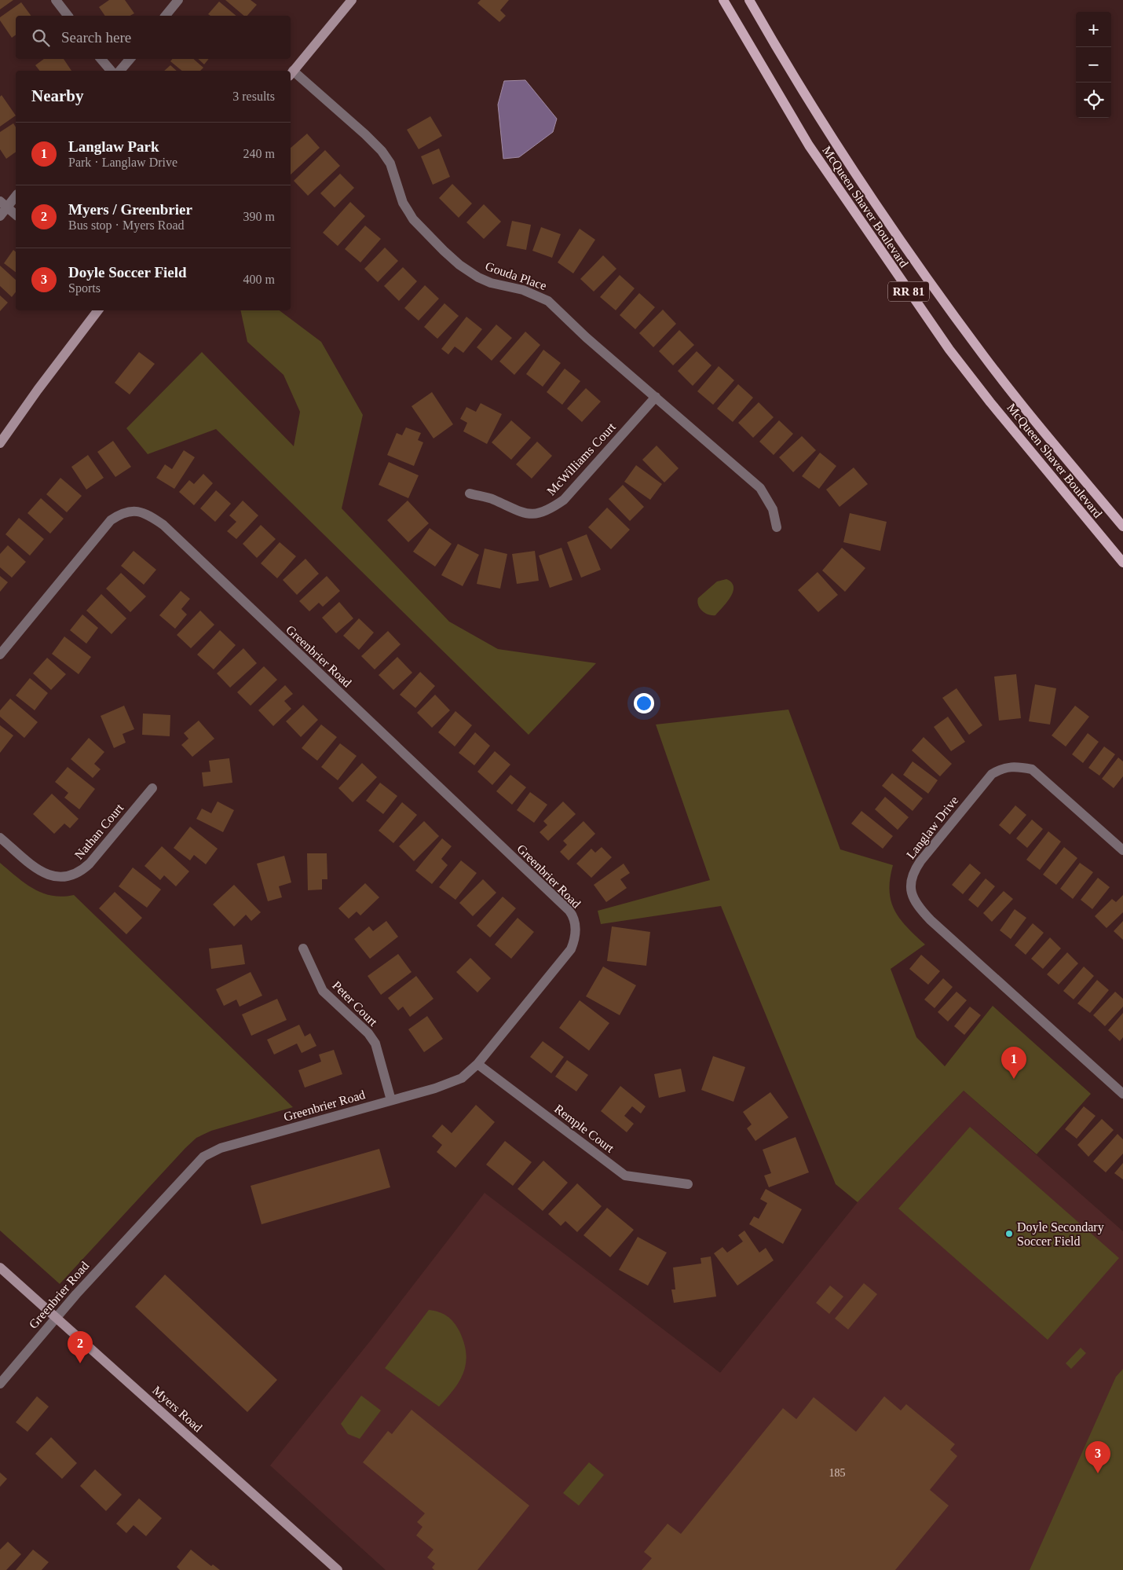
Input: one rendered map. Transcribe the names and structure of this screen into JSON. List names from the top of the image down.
{
  "streets": {
    "main road": ["McQueen Shaver Boulevard", "RR 81", "Myers Road"],
    "street": [
      "Gouda Place",
      "McWilliams Court",
      "Greenbrier Road",
      "Langlaw Drive",
      "Nathan Court",
      "Peter Court",
      "Remple Court"
    ]
  },
  "crossings": [
    ["Gouda Place", "McWilliams Court"],
    ["Greenbrier Road", "Peter Court"],
    ["Greenbrier Road", "Remple Court"],
    ["Greenbrier Road", "Myers Road"]
  ],
  "places": ["Doyle Secondary Soccer Field"],
  "house_numbers": ["185"],
  "page": {
    "map_buttons": ["+", "−"],
    "search": "Search here",
    "heading": ["Nearby", "3 results"],
    "list": [
      {
        "mark": "1",
        "name": "Langlaw Park",
        "note": "Park · Langlaw Drive",
        "value": "240 m"
      },
      {
        "mark": "2",
        "name": "Myers / Greenbrier",
        "note": "Bus stop · Myers Road",
        "value": "390 m"
      },
      {
        "mark": "3",
        "name": "Doyle Soccer Field",
        "note": "Sports",
        "value": "400 m"
      }
    ],
    "pins": ["1", "2", "3"]
  }
}
